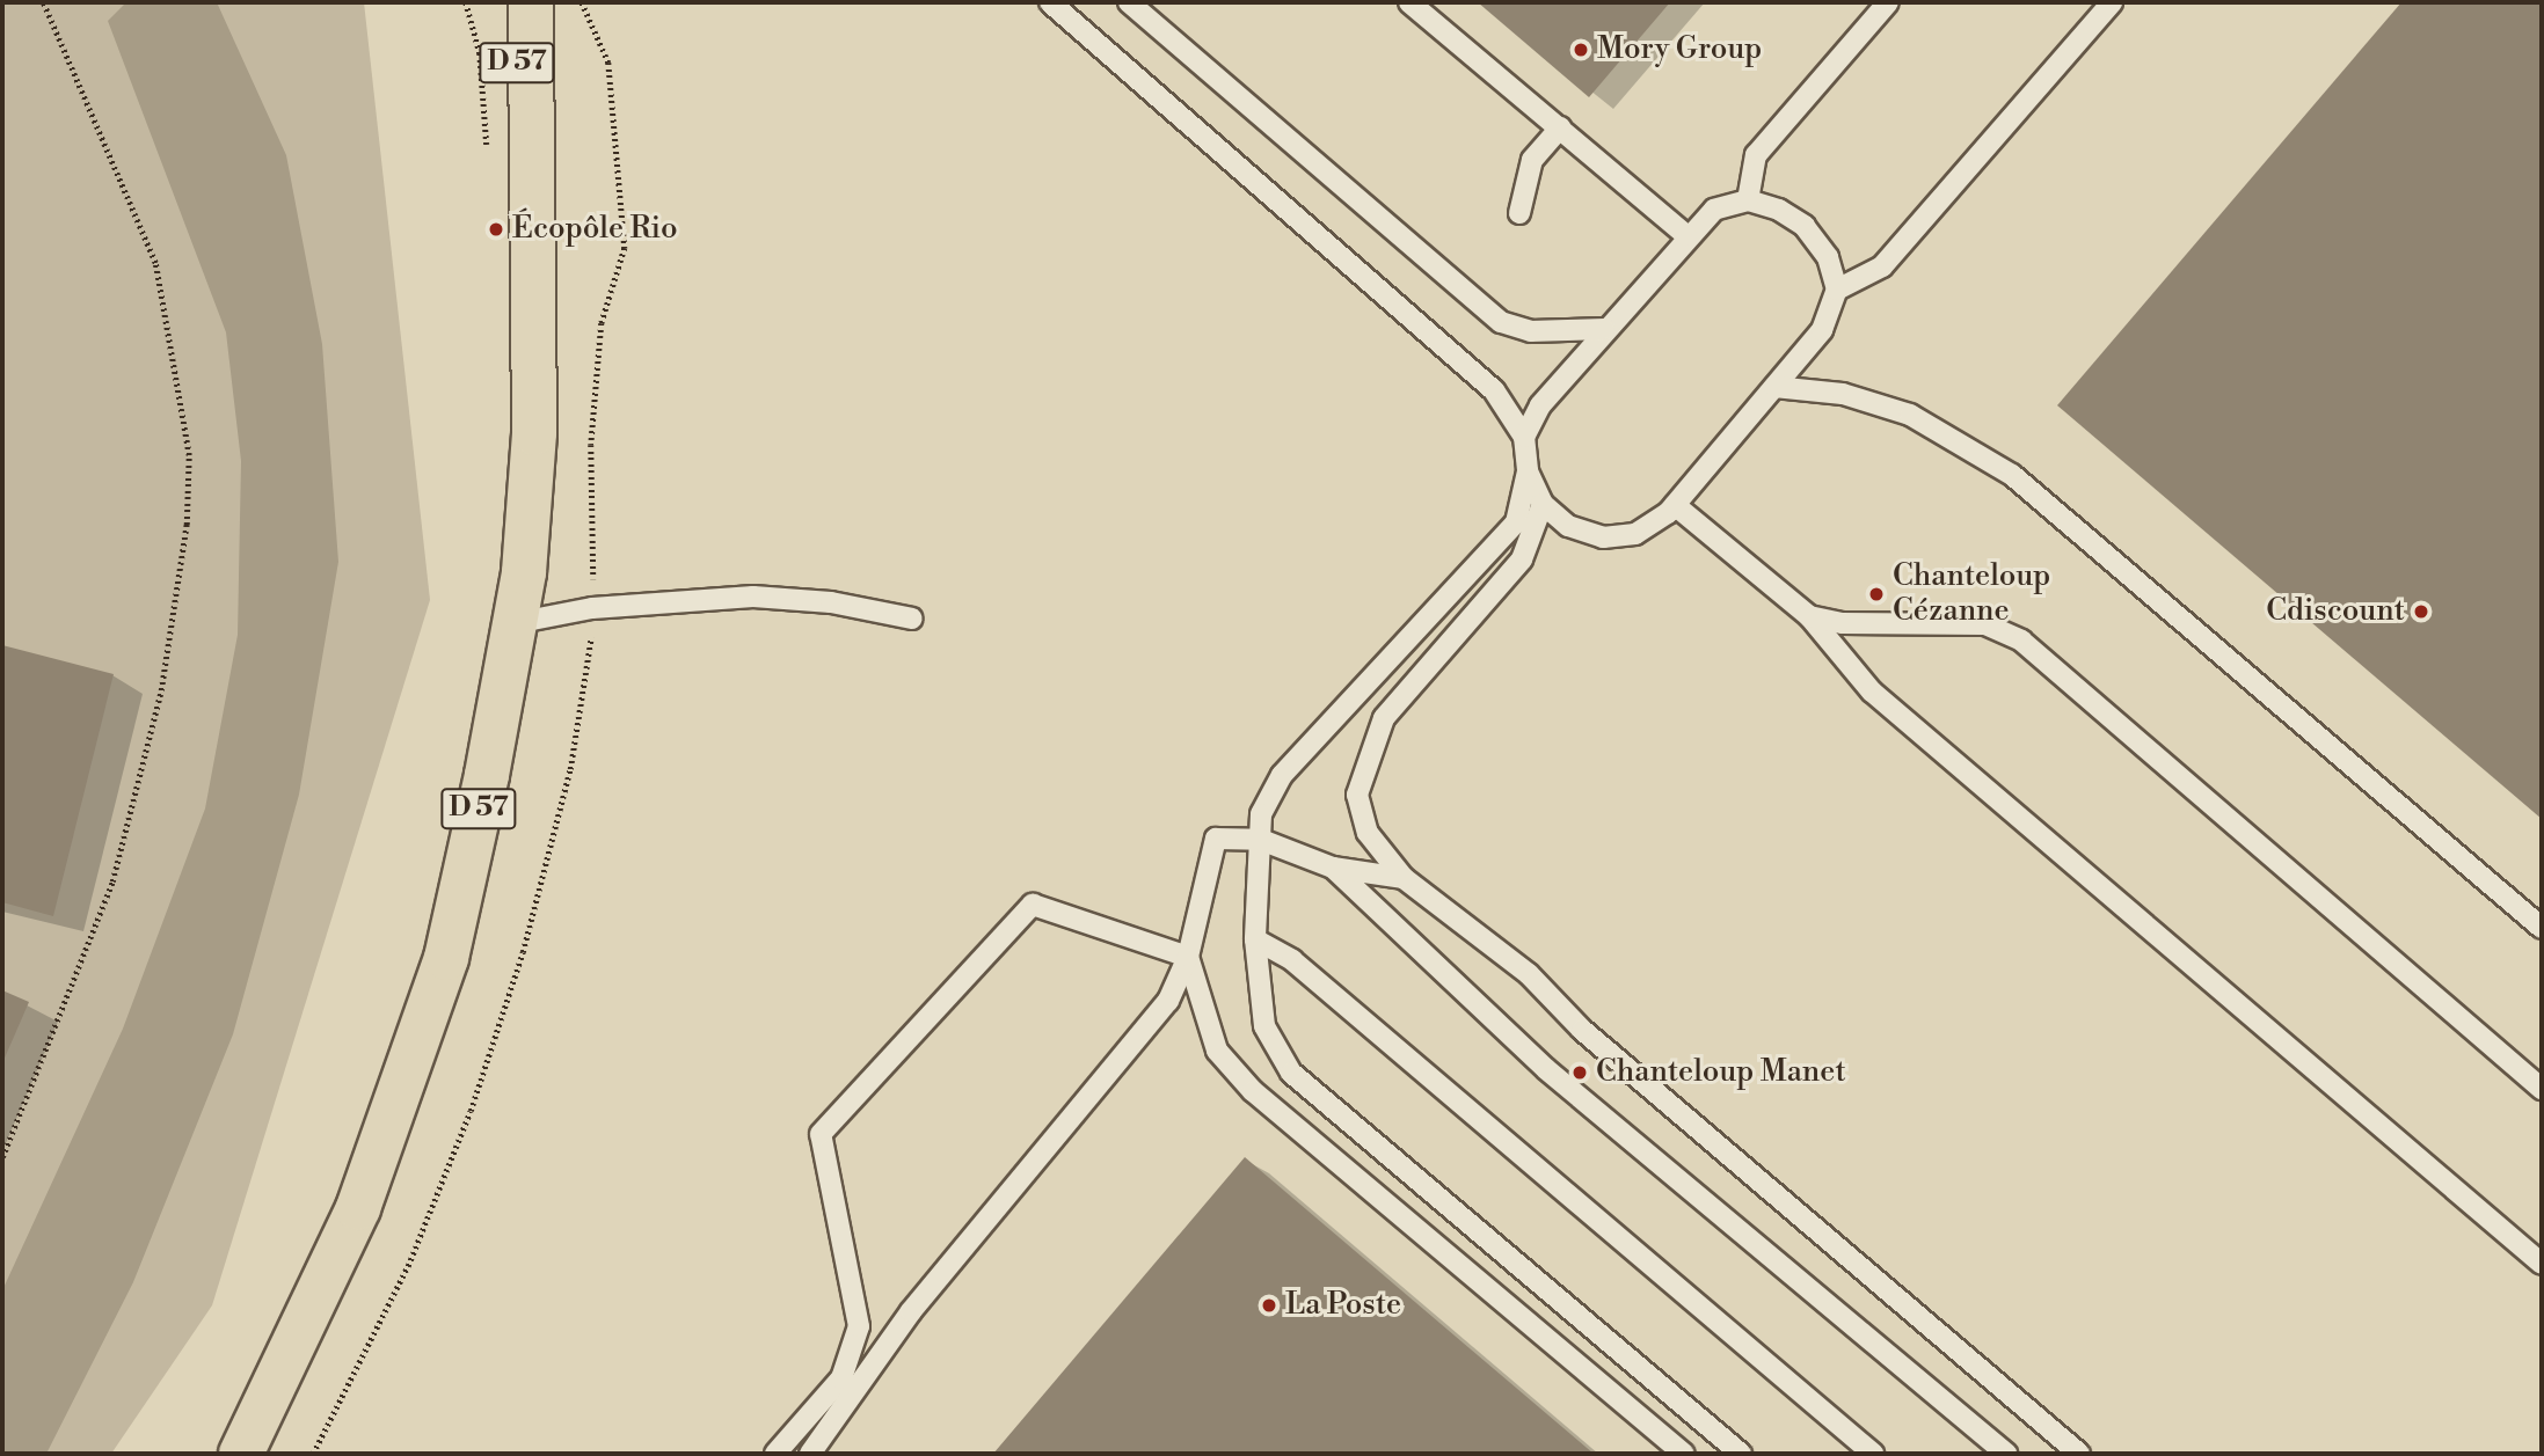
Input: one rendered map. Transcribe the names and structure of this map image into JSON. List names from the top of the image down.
{
  "streets": {
    "main road": ["D 57"]
  },
  "places": [
    "Mory Group",
    "Écopôle Rio",
    "Chanteloup Cézanne",
    "Cdiscount",
    "Chanteloup Manet",
    "La Poste"
  ]
}
